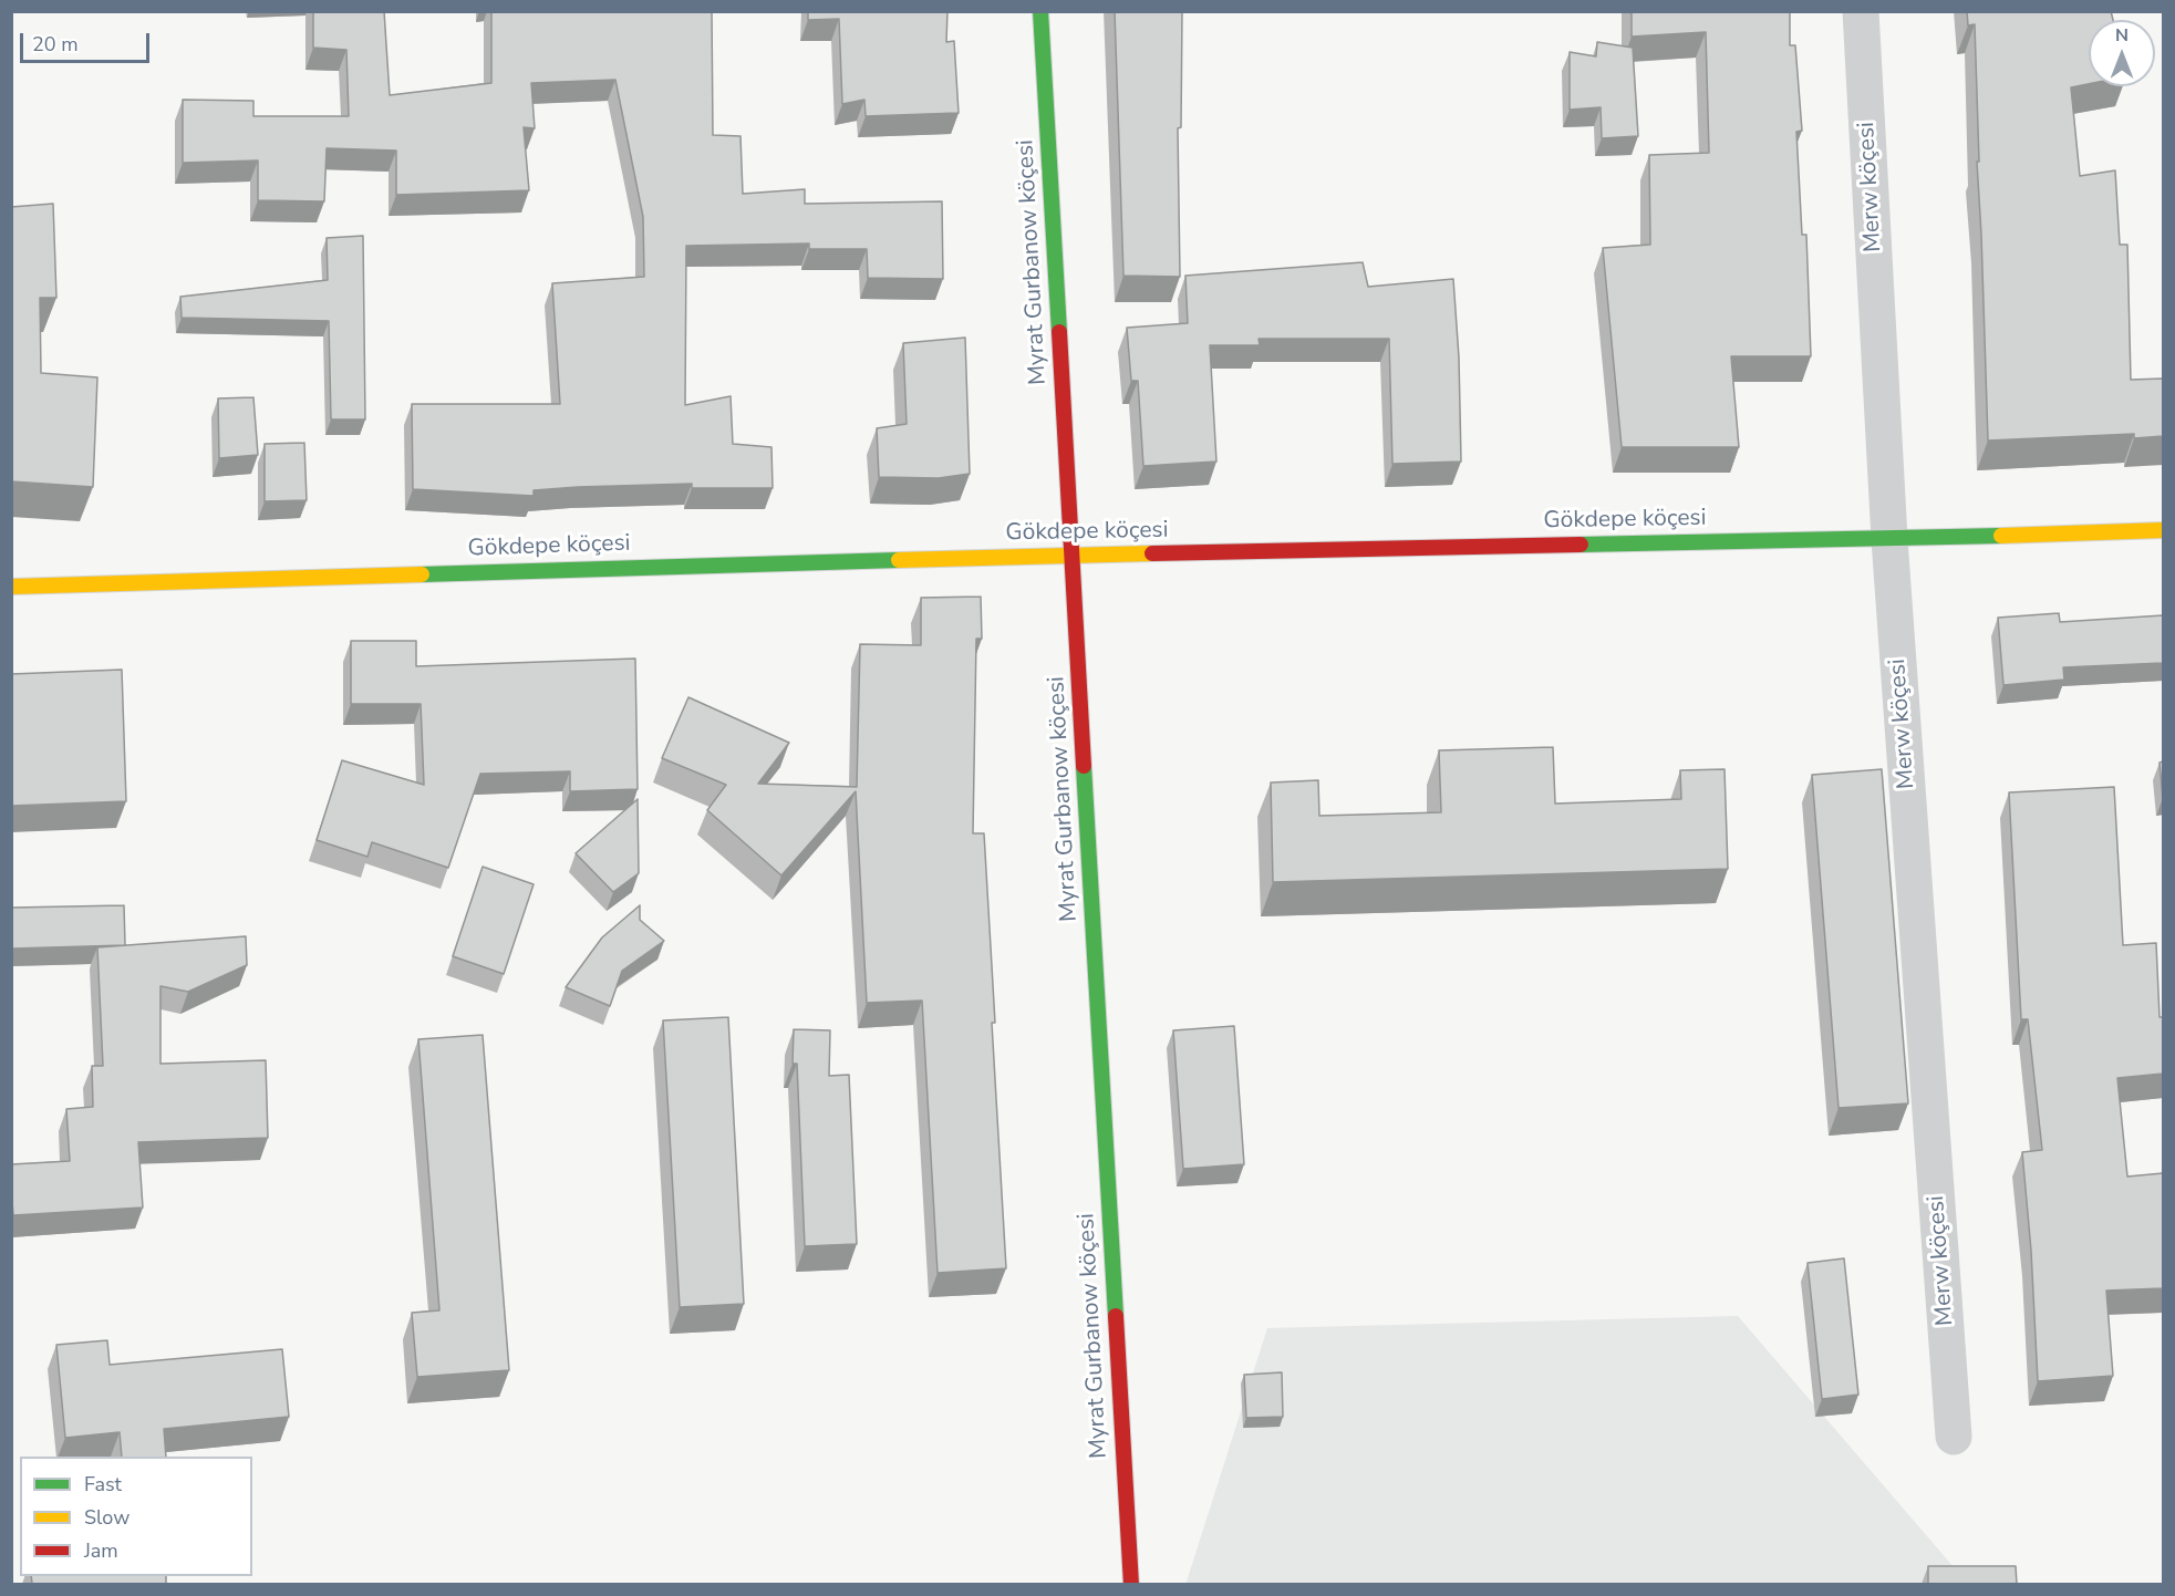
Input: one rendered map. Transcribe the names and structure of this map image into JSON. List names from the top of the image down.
{
  "streets": {
    "street": ["Merw köçesi", "Myrat Gurbanow köçesi", "Gökdepe köçesi"]
  },
  "crossings": [
    ["Merw köçesi", "Gökdepe köçesi"],
    ["Myrat Gurbanow köçesi", "Gökdepe köçesi"]
  ],
  "legend": ["Fast", "Slow", "Jam"],
  "scale_bar": "20 m",
  "north": "top"
}
